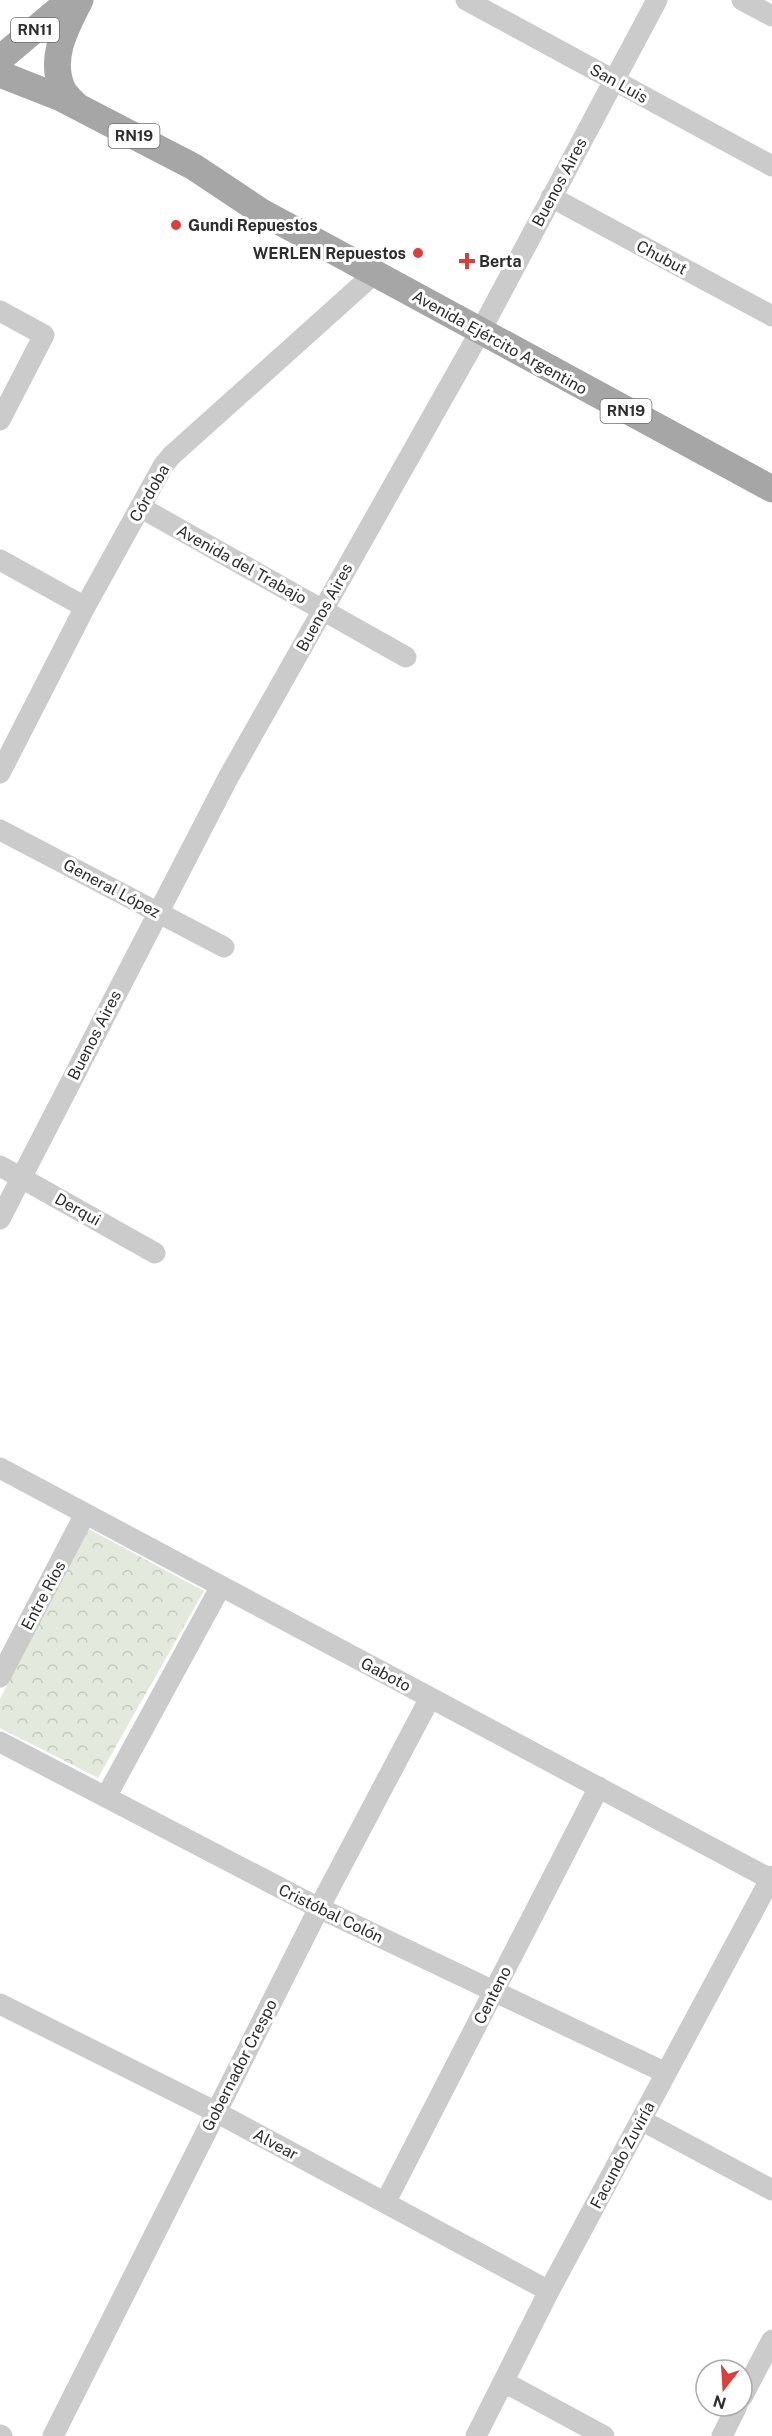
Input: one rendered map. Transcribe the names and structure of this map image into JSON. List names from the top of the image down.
{
  "streets": {
    "main road": ["RN11", "RN19", "Avenida Ejército Argentino"],
    "street": [
      "San Luis",
      "Buenos Aires",
      "Chubut",
      "Córdoba",
      "Avenida del Trabajo",
      "General López",
      "Derqui",
      "Entre Ríos",
      "Gaboto",
      "Cristóbal Colón",
      "Centeno",
      "Gobernador Crespo",
      "Alvear",
      "Facundo Zuviría"
    ]
  },
  "crossings": [
    ["San Luis", "Buenos Aires"],
    ["Buenos Aires", "Chubut"],
    ["Buenos Aires", "Avenida Ejército Argentino"],
    ["Buenos Aires", "Avenida del Trabajo"],
    ["Buenos Aires", "General López"],
    ["Buenos Aires", "Derqui"],
    ["Avenida Ejército Argentino", "Córdoba"],
    ["Córdoba", "Avenida del Trabajo"],
    ["Entre Ríos", "Gaboto"],
    ["Gaboto", "Centeno"],
    ["Gaboto", "Gobernador Crespo"],
    ["Gaboto", "Facundo Zuviría"],
    ["Cristóbal Colón", "Centeno"],
    ["Cristóbal Colón", "Gobernador Crespo"],
    ["Cristóbal Colón", "Facundo Zuviría"],
    ["Centeno", "Alvear"],
    ["Gobernador Crespo", "Alvear"],
    ["Alvear", "Facundo Zuviría"]
  ],
  "places": {
    "other": ["Gundi Repuestos", "WERLEN Repuestos"],
    "health": ["Berta"]
  },
  "north": "bottom"
}
